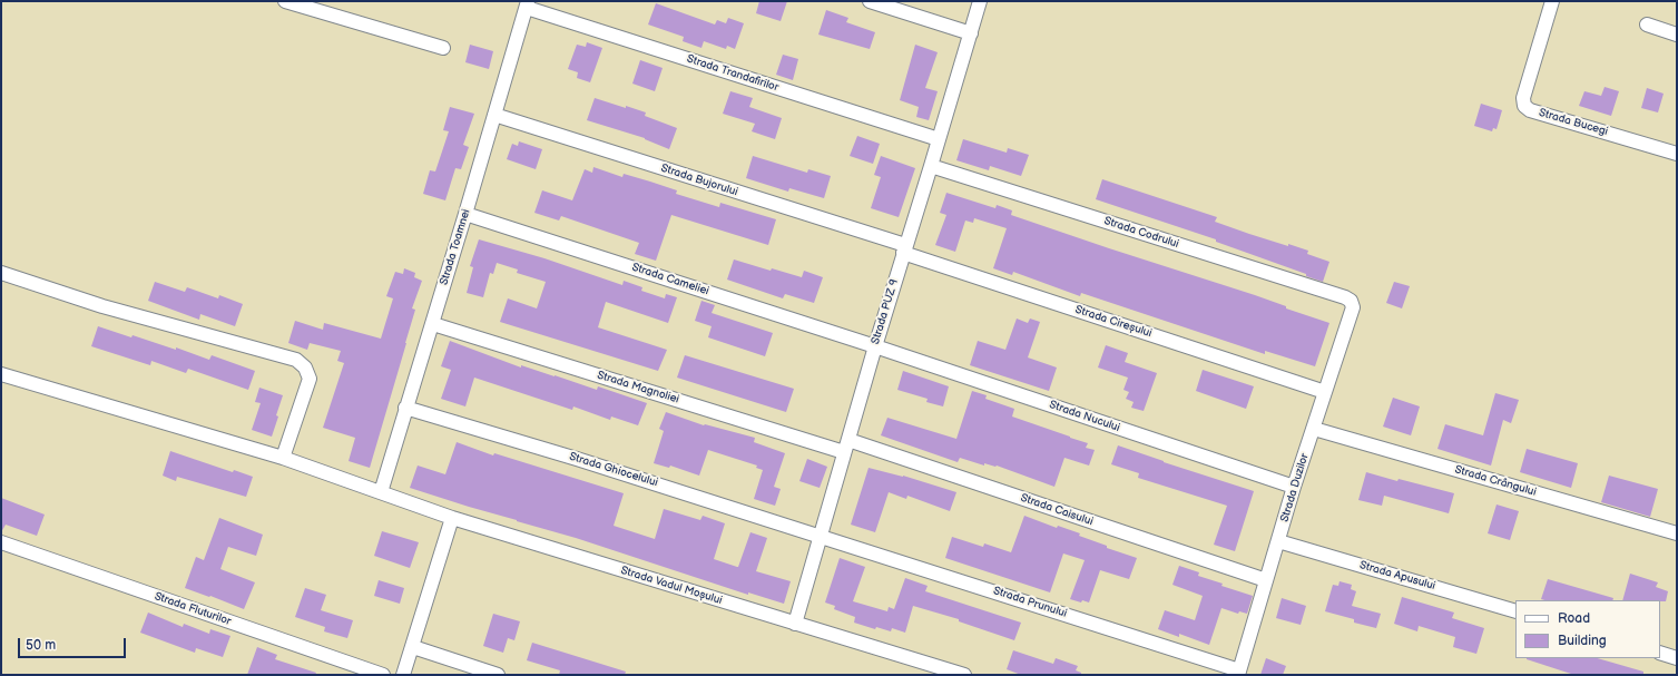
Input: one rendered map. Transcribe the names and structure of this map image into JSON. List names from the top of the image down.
{
  "streets": {
    "street": [
      "Strada Trandafirilor",
      "Strada Bucegi",
      "Strada Bujorului",
      "Strada Codrului",
      "Strada Toamnei",
      "Strada Cameliei",
      "Strada PUZ 9",
      "Strada Cireșului",
      "Strada Magnoliei",
      "Strada Nucului",
      "Strada Ghiocelului",
      "Strada Crângului",
      "Strada Duzilor",
      "Strada Caisului",
      "Strada Apusului",
      "Strada Vadul Moșului",
      "Strada Prunului",
      "Strada Fluturilor"
    ]
  },
  "crossings": [
    ["Strada Trandafirilor", "Strada Toamnei"],
    ["Strada Trandafirilor", "Strada PUZ 9"],
    ["Strada Bujorului", "Strada Toamnei"],
    ["Strada Bujorului", "Strada PUZ 9"],
    ["Strada Bujorului", "Strada Cireșului"],
    ["Strada Codrului", "Strada PUZ 9"],
    ["Strada Codrului", "Strada Duzilor"],
    ["Strada Toamnei", "Strada Cameliei"],
    ["Strada Toamnei", "Strada Magnoliei"],
    ["Strada Toamnei", "Strada Ghiocelului"],
    ["Strada Toamnei", "Strada Vadul Moșului"],
    ["Strada Cameliei", "Strada PUZ 9"],
    ["Strada Cameliei", "Strada Nucului"],
    ["Strada PUZ 9", "Strada Cireșului"],
    ["Strada PUZ 9", "Strada Magnoliei"],
    ["Strada PUZ 9", "Strada Nucului"],
    ["Strada PUZ 9", "Strada Ghiocelului"],
    ["Strada PUZ 9", "Strada Caisului"],
    ["Strada PUZ 9", "Strada Vadul Moșului"],
    ["Strada PUZ 9", "Strada Prunului"],
    ["Strada Cireșului", "Strada Duzilor"],
    ["Strada Magnoliei", "Strada Caisului"],
    ["Strada Nucului", "Strada Duzilor"],
    ["Strada Ghiocelului", "Strada Prunului"],
    ["Strada Crângului", "Strada Duzilor"],
    ["Strada Duzilor", "Strada Caisului"],
    ["Strada Duzilor", "Strada Apusului"],
    ["Strada Duzilor", "Strada Prunului"]
  ],
  "legend": ["Road", "Building"],
  "scale_bar": "50 m"
}
